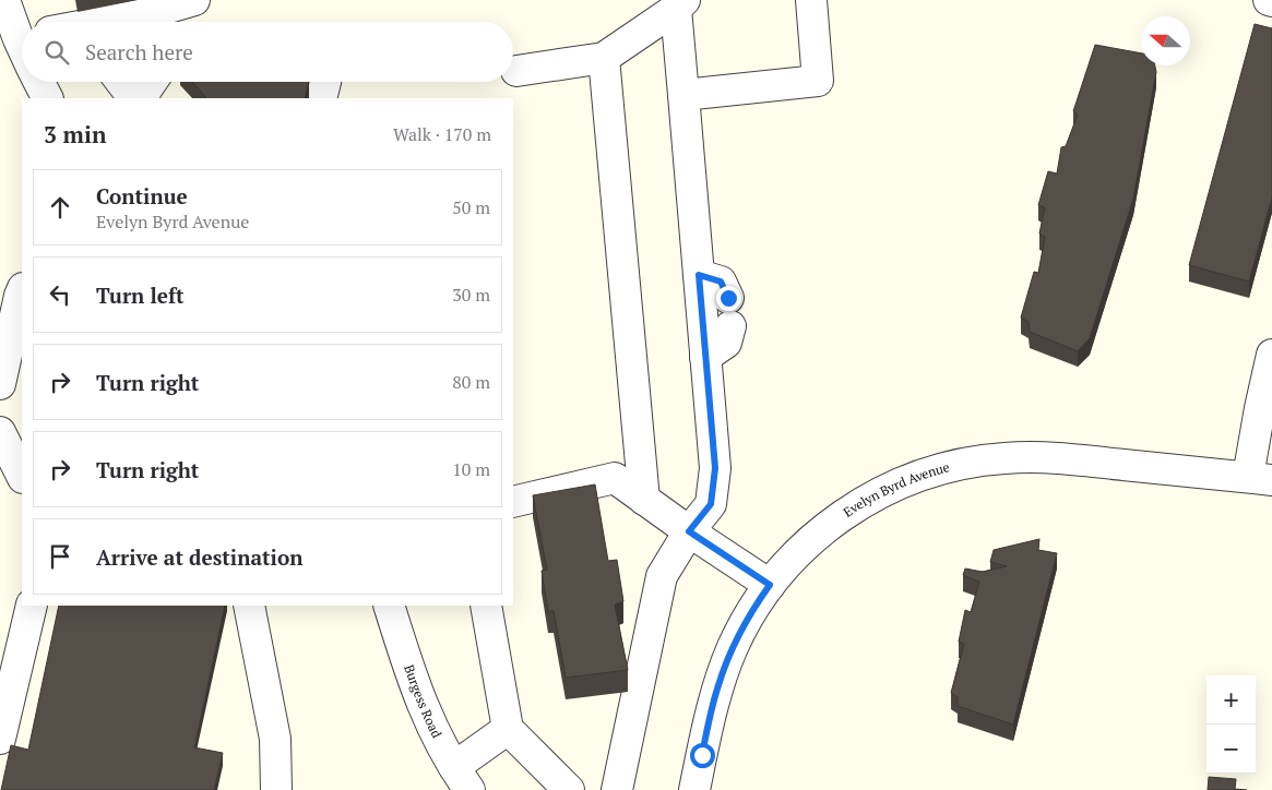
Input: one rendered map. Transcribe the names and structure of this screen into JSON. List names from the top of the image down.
{
  "streets": {
    "street": ["Evelyn Byrd Avenue", "Burgess Road"]
  },
  "north": "left",
  "page": {
    "search": "Search here",
    "heading": ["3 min", "Walk · 170 m"],
    "list": [
      ["Continue", "Evelyn Byrd Avenue", "50 m"],
      ["Turn left", "30 m"],
      ["Turn right", "80 m"],
      ["Turn right", "10 m"],
      "Arrive at destination"
    ],
    "map_buttons": ["+", "−"]
  }
}
